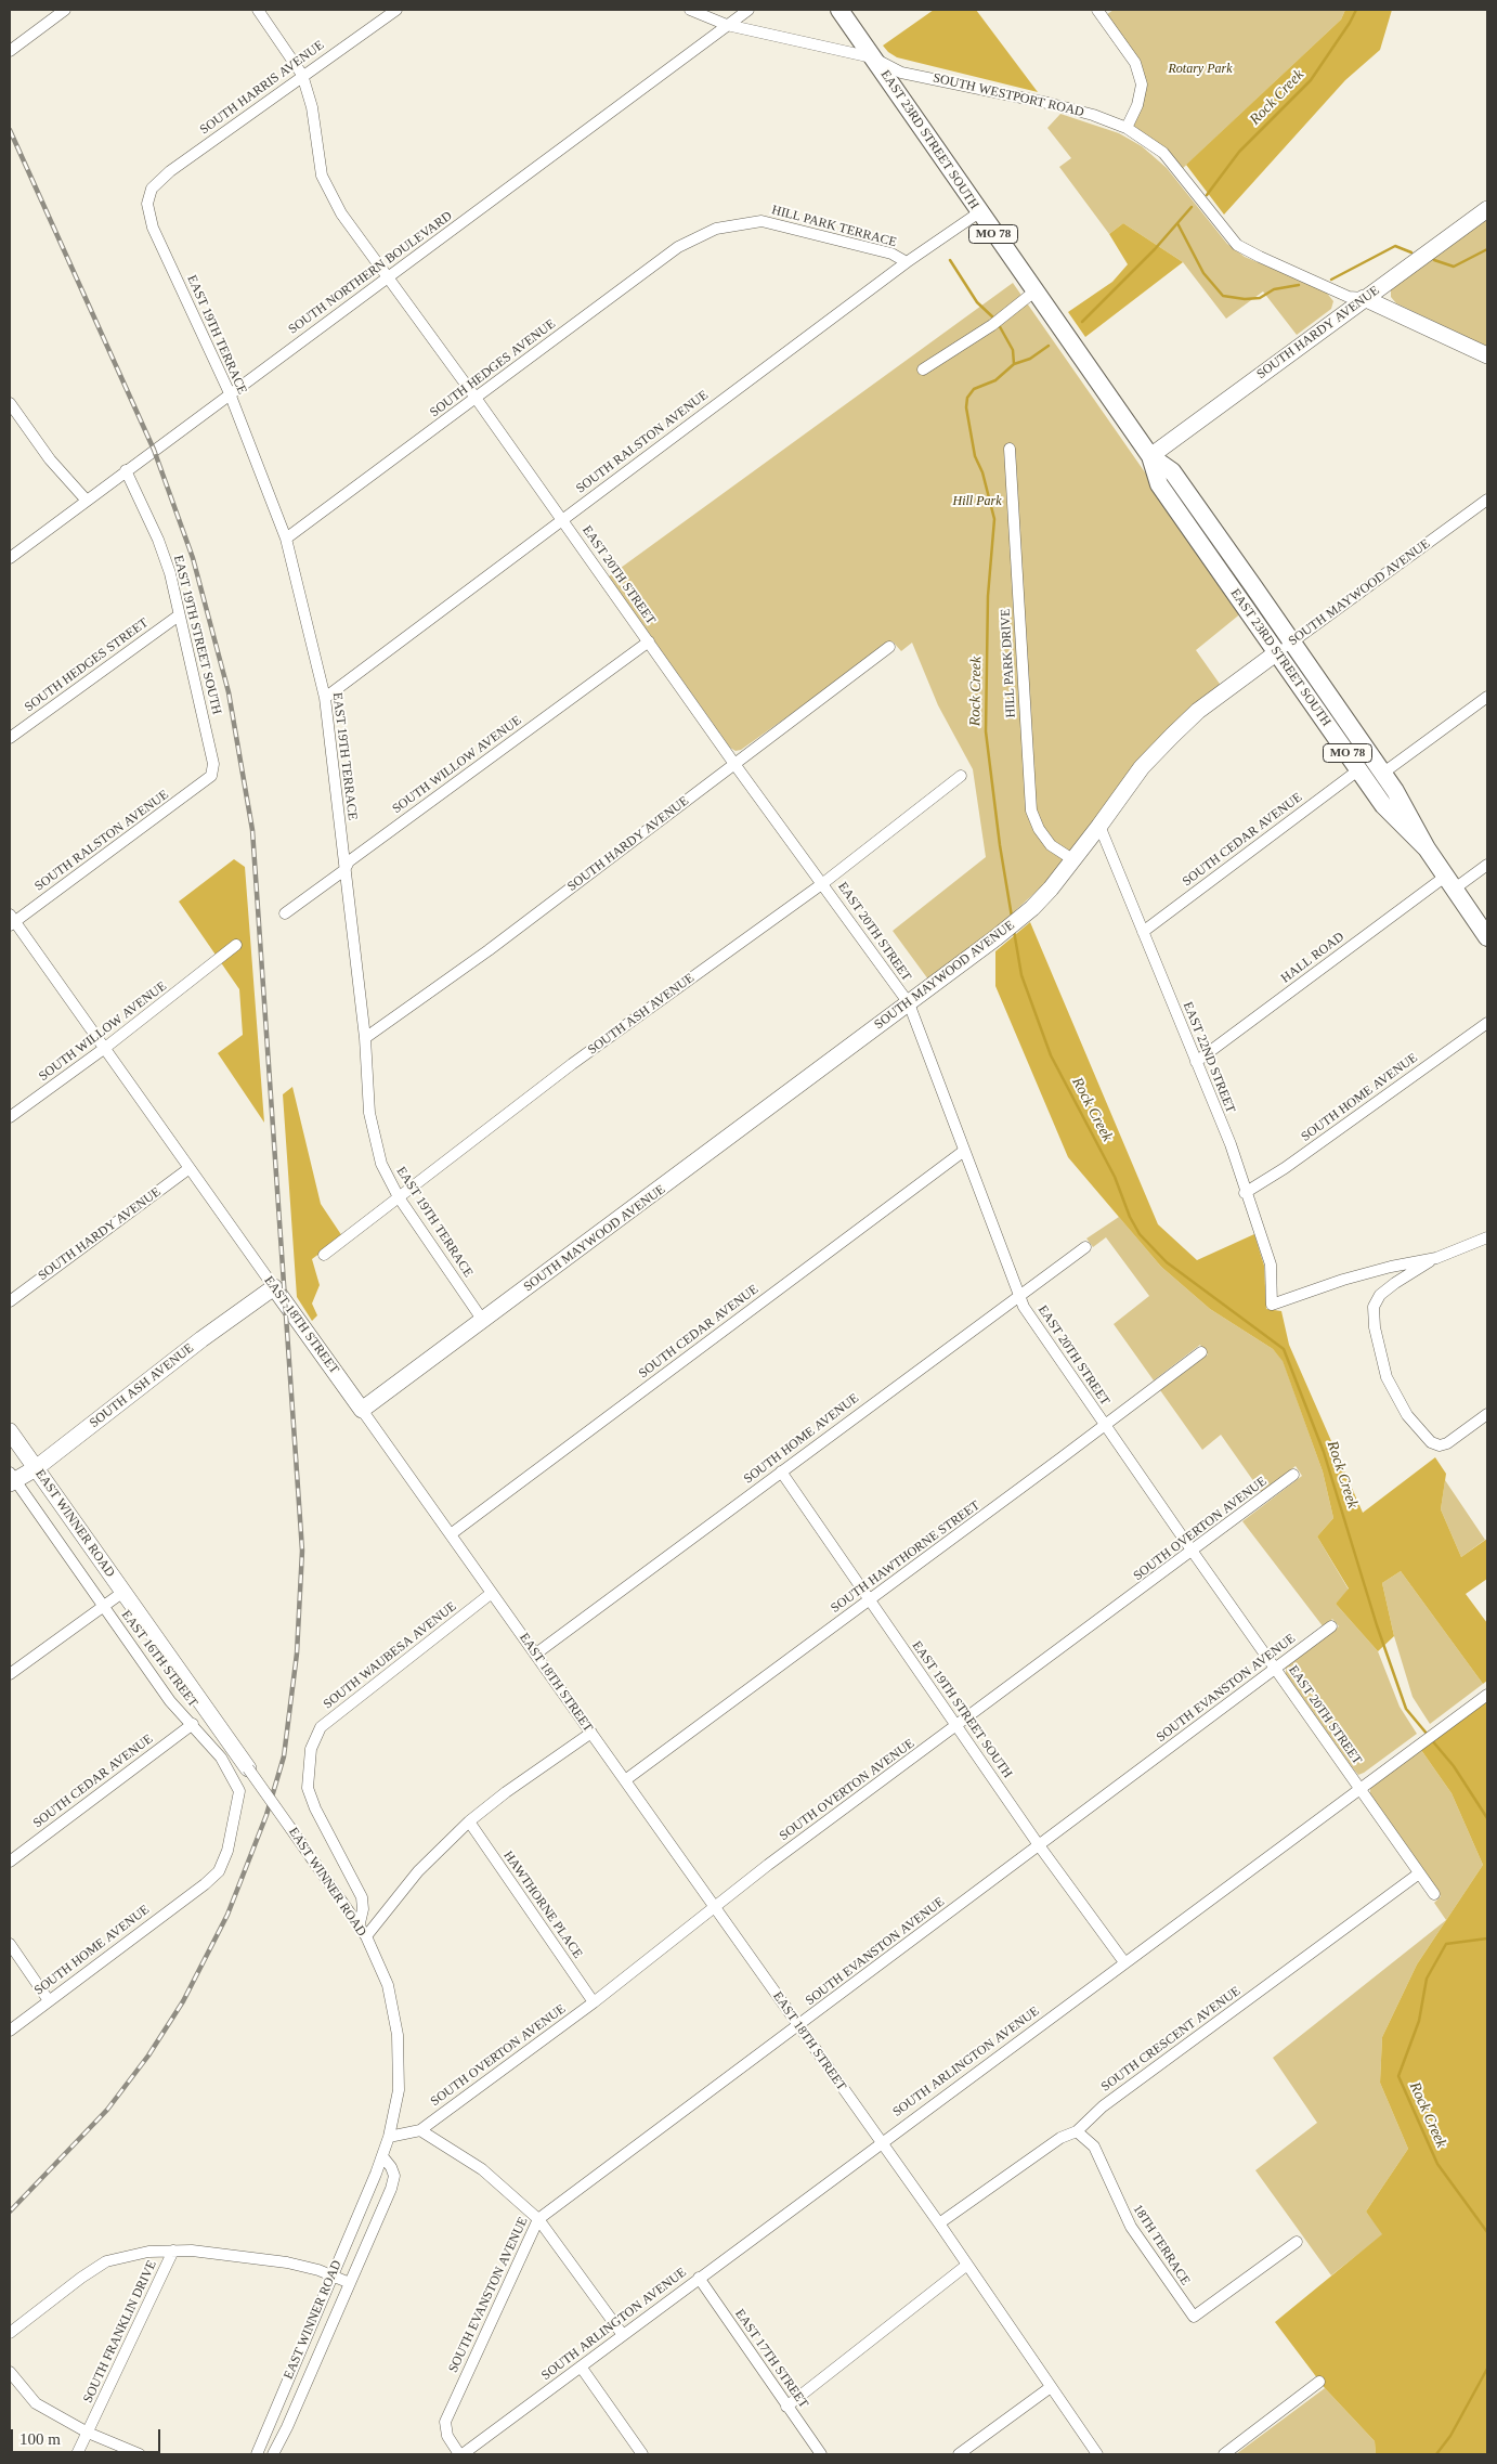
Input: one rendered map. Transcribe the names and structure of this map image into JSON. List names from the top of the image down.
{
  "streets": {
    "main road": ["EAST 23RD STREET SOUTH", "MO 78"],
    "street": [
      "SOUTH HARRIS AVENUE",
      "SOUTH WESTPORT ROAD",
      "HILL PARK TERRACE",
      "SOUTH NORTHERN BOULEVARD",
      "SOUTH HARDY AVENUE",
      "EAST 19TH TERRACE",
      "SOUTH HEDGES AVENUE",
      "SOUTH RALSTON AVENUE",
      "EAST 20TH STREET",
      "SOUTH MAYWOOD AVENUE",
      "EAST 19TH STREET SOUTH",
      "HILL PARK DRIVE",
      "SOUTH HEDGES STREET",
      "SOUTH WILLOW AVENUE",
      "SOUTH CEDAR AVENUE",
      "HALL ROAD",
      "SOUTH ASH AVENUE",
      "EAST 22ND STREET",
      "SOUTH HOME AVENUE",
      "EAST 18TH STREET",
      "EAST WINNER ROAD",
      "SOUTH OVERTON AVENUE",
      "SOUTH HAWTHORNE STREET",
      "SOUTH WAUBESA AVENUE",
      "EAST 16TH STREET",
      "SOUTH EVANSTON AVENUE",
      "HAWTHORNE PLACE",
      "SOUTH CRESCENT AVENUE",
      "SOUTH ARLINGTON AVENUE",
      "18TH TERRACE",
      "SOUTH FRANKLIN DRIVE",
      "EAST 17TH STREET"
    ]
  },
  "crossings": [
    ["SOUTH HARRIS AVENUE", "EAST 19TH TERRACE"],
    ["SOUTH HARRIS AVENUE", "EAST 20TH STREET"],
    ["SOUTH WESTPORT ROAD", "EAST 23RD STREET SOUTH"],
    ["SOUTH WESTPORT ROAD", "SOUTH NORTHERN BOULEVARD"],
    ["SOUTH WESTPORT ROAD", "SOUTH HARDY AVENUE"],
    ["EAST 23RD STREET SOUTH", "SOUTH HARDY AVENUE"],
    ["EAST 23RD STREET SOUTH", "SOUTH RALSTON AVENUE"],
    ["EAST 23RD STREET SOUTH", "SOUTH MAYWOOD AVENUE"],
    ["EAST 23RD STREET SOUTH", "SOUTH CEDAR AVENUE"],
    ["EAST 23RD STREET SOUTH", "HALL ROAD"],
    ["HILL PARK TERRACE", "SOUTH HEDGES AVENUE"],
    ["HILL PARK TERRACE", "SOUTH RALSTON AVENUE"],
    ["SOUTH NORTHERN BOULEVARD", "EAST 19TH TERRACE"],
    ["SOUTH NORTHERN BOULEVARD", "EAST 20TH STREET"],
    ["SOUTH NORTHERN BOULEVARD", "EAST 19TH STREET SOUTH"],
    ["SOUTH HARDY AVENUE", "EAST 19TH TERRACE"],
    ["SOUTH HARDY AVENUE", "EAST 20TH STREET"],
    ["SOUTH HARDY AVENUE", "EAST 18TH STREET"],
    ["EAST 19TH TERRACE", "SOUTH HEDGES AVENUE"],
    ["EAST 19TH TERRACE", "SOUTH RALSTON AVENUE"],
    ["EAST 19TH TERRACE", "SOUTH MAYWOOD AVENUE"],
    ["EAST 19TH TERRACE", "SOUTH WILLOW AVENUE"],
    ["EAST 19TH TERRACE", "SOUTH ASH AVENUE"],
    ["SOUTH HEDGES AVENUE", "EAST 20TH STREET"],
    ["SOUTH RALSTON AVENUE", "EAST 20TH STREET"],
    ["SOUTH RALSTON AVENUE", "EAST 19TH STREET SOUTH"],
    ["SOUTH RALSTON AVENUE", "EAST 18TH STREET"],
    ["EAST 20TH STREET", "SOUTH MAYWOOD AVENUE"],
    ["EAST 20TH STREET", "SOUTH WILLOW AVENUE"],
    ["EAST 20TH STREET", "SOUTH CEDAR AVENUE"],
    ["EAST 20TH STREET", "SOUTH ASH AVENUE"],
    ["EAST 20TH STREET", "SOUTH HOME AVENUE"],
    ["EAST 20TH STREET", "SOUTH OVERTON AVENUE"],
    ["EAST 20TH STREET", "SOUTH HAWTHORNE STREET"],
    ["EAST 20TH STREET", "SOUTH EVANSTON AVENUE"],
    ["EAST 20TH STREET", "SOUTH CRESCENT AVENUE"],
    ["EAST 20TH STREET", "SOUTH ARLINGTON AVENUE"],
    ["SOUTH MAYWOOD AVENUE", "HILL PARK DRIVE"],
    ["SOUTH MAYWOOD AVENUE", "EAST 22ND STREET"],
    ["SOUTH MAYWOOD AVENUE", "EAST 18TH STREET"],
    ["EAST 19TH STREET SOUTH", "SOUTH HEDGES STREET"],
    ["EAST 19TH STREET SOUTH", "SOUTH HOME AVENUE"],
    ["EAST 19TH STREET SOUTH", "SOUTH OVERTON AVENUE"],
    ["EAST 19TH STREET SOUTH", "SOUTH HAWTHORNE STREET"],
    ["EAST 19TH STREET SOUTH", "SOUTH EVANSTON AVENUE"],
    ["EAST 19TH STREET SOUTH", "SOUTH ARLINGTON AVENUE"],
    ["SOUTH WILLOW AVENUE", "EAST 18TH STREET"],
    ["SOUTH CEDAR AVENUE", "EAST 22ND STREET"],
    ["SOUTH CEDAR AVENUE", "EAST 18TH STREET"],
    ["SOUTH CEDAR AVENUE", "EAST 16TH STREET"],
    ["HALL ROAD", "EAST 22ND STREET"],
    ["SOUTH ASH AVENUE", "EAST 18TH STREET"],
    ["SOUTH ASH AVENUE", "EAST WINNER ROAD"],
    ["SOUTH ASH AVENUE", "EAST 16TH STREET"],
    ["EAST 22ND STREET", "SOUTH HOME AVENUE"],
    ["SOUTH HOME AVENUE", "EAST 18TH STREET"],
    ["SOUTH HOME AVENUE", "EAST 16TH STREET"],
    ["EAST 18TH STREET", "SOUTH OVERTON AVENUE"],
    ["EAST 18TH STREET", "SOUTH HAWTHORNE STREET"],
    ["EAST 18TH STREET", "SOUTH WAUBESA AVENUE"],
    ["EAST 18TH STREET", "SOUTH EVANSTON AVENUE"],
    ["EAST 18TH STREET", "SOUTH CRESCENT AVENUE"],
    ["EAST 18TH STREET", "SOUTH ARLINGTON AVENUE"],
    ["EAST WINNER ROAD", "SOUTH WAUBESA AVENUE"],
    ["SOUTH OVERTON AVENUE", "HAWTHORNE PLACE"],
    ["SOUTH EVANSTON AVENUE", "SOUTH ARLINGTON AVENUE"],
    ["SOUTH CRESCENT AVENUE", "18TH TERRACE"],
    ["SOUTH ARLINGTON AVENUE", "EAST 17TH STREET"]
  ],
  "water": ["Rock Creek"],
  "parks": ["Rotary Park", "Hill Park"],
  "scale_bar": "100 m"
}
